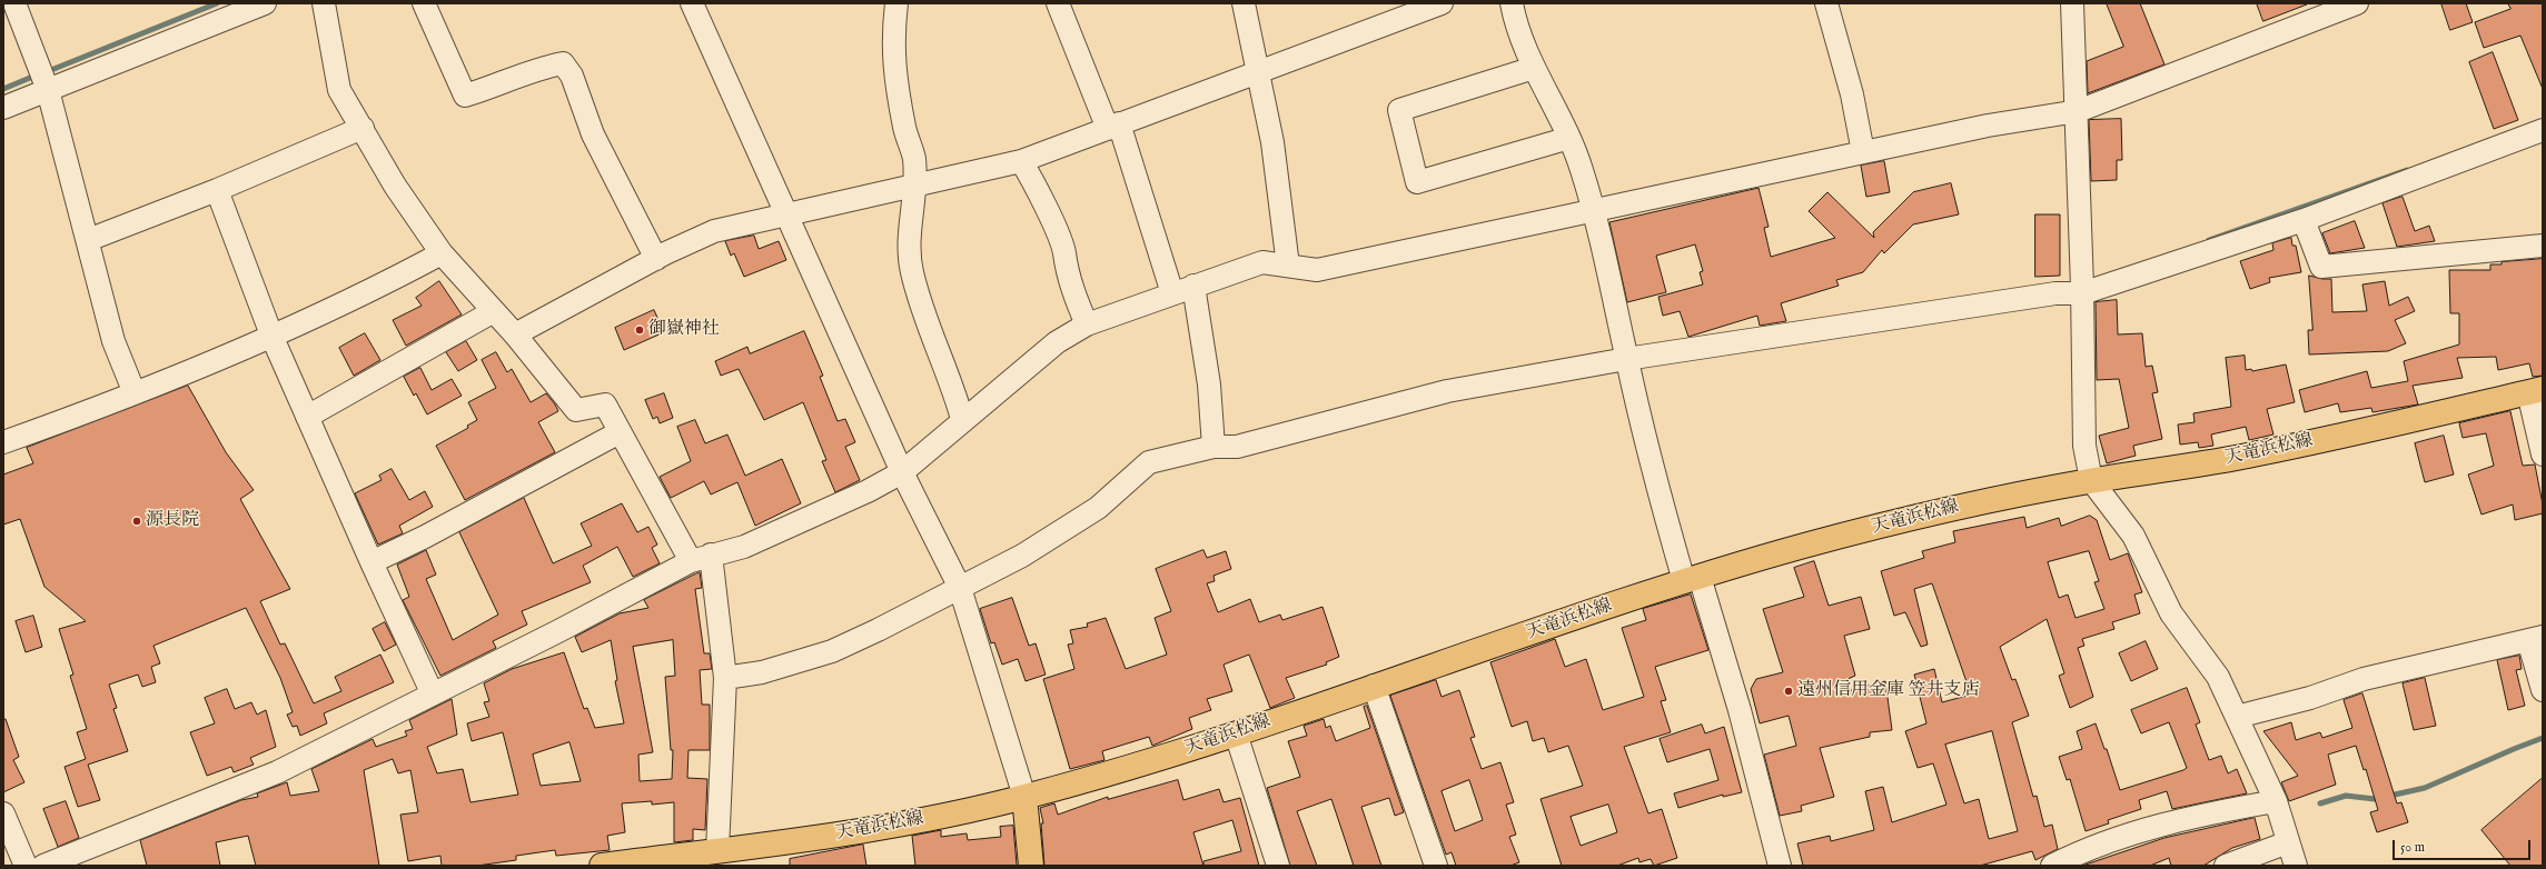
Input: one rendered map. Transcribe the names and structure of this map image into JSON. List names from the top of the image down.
{
  "streets": {
    "main road": ["天竜浜松線"]
  },
  "places": ["御嶽神社", "源長院", "遠州信用金庫 笠井支店"],
  "scale_bar": "50 m"
}
